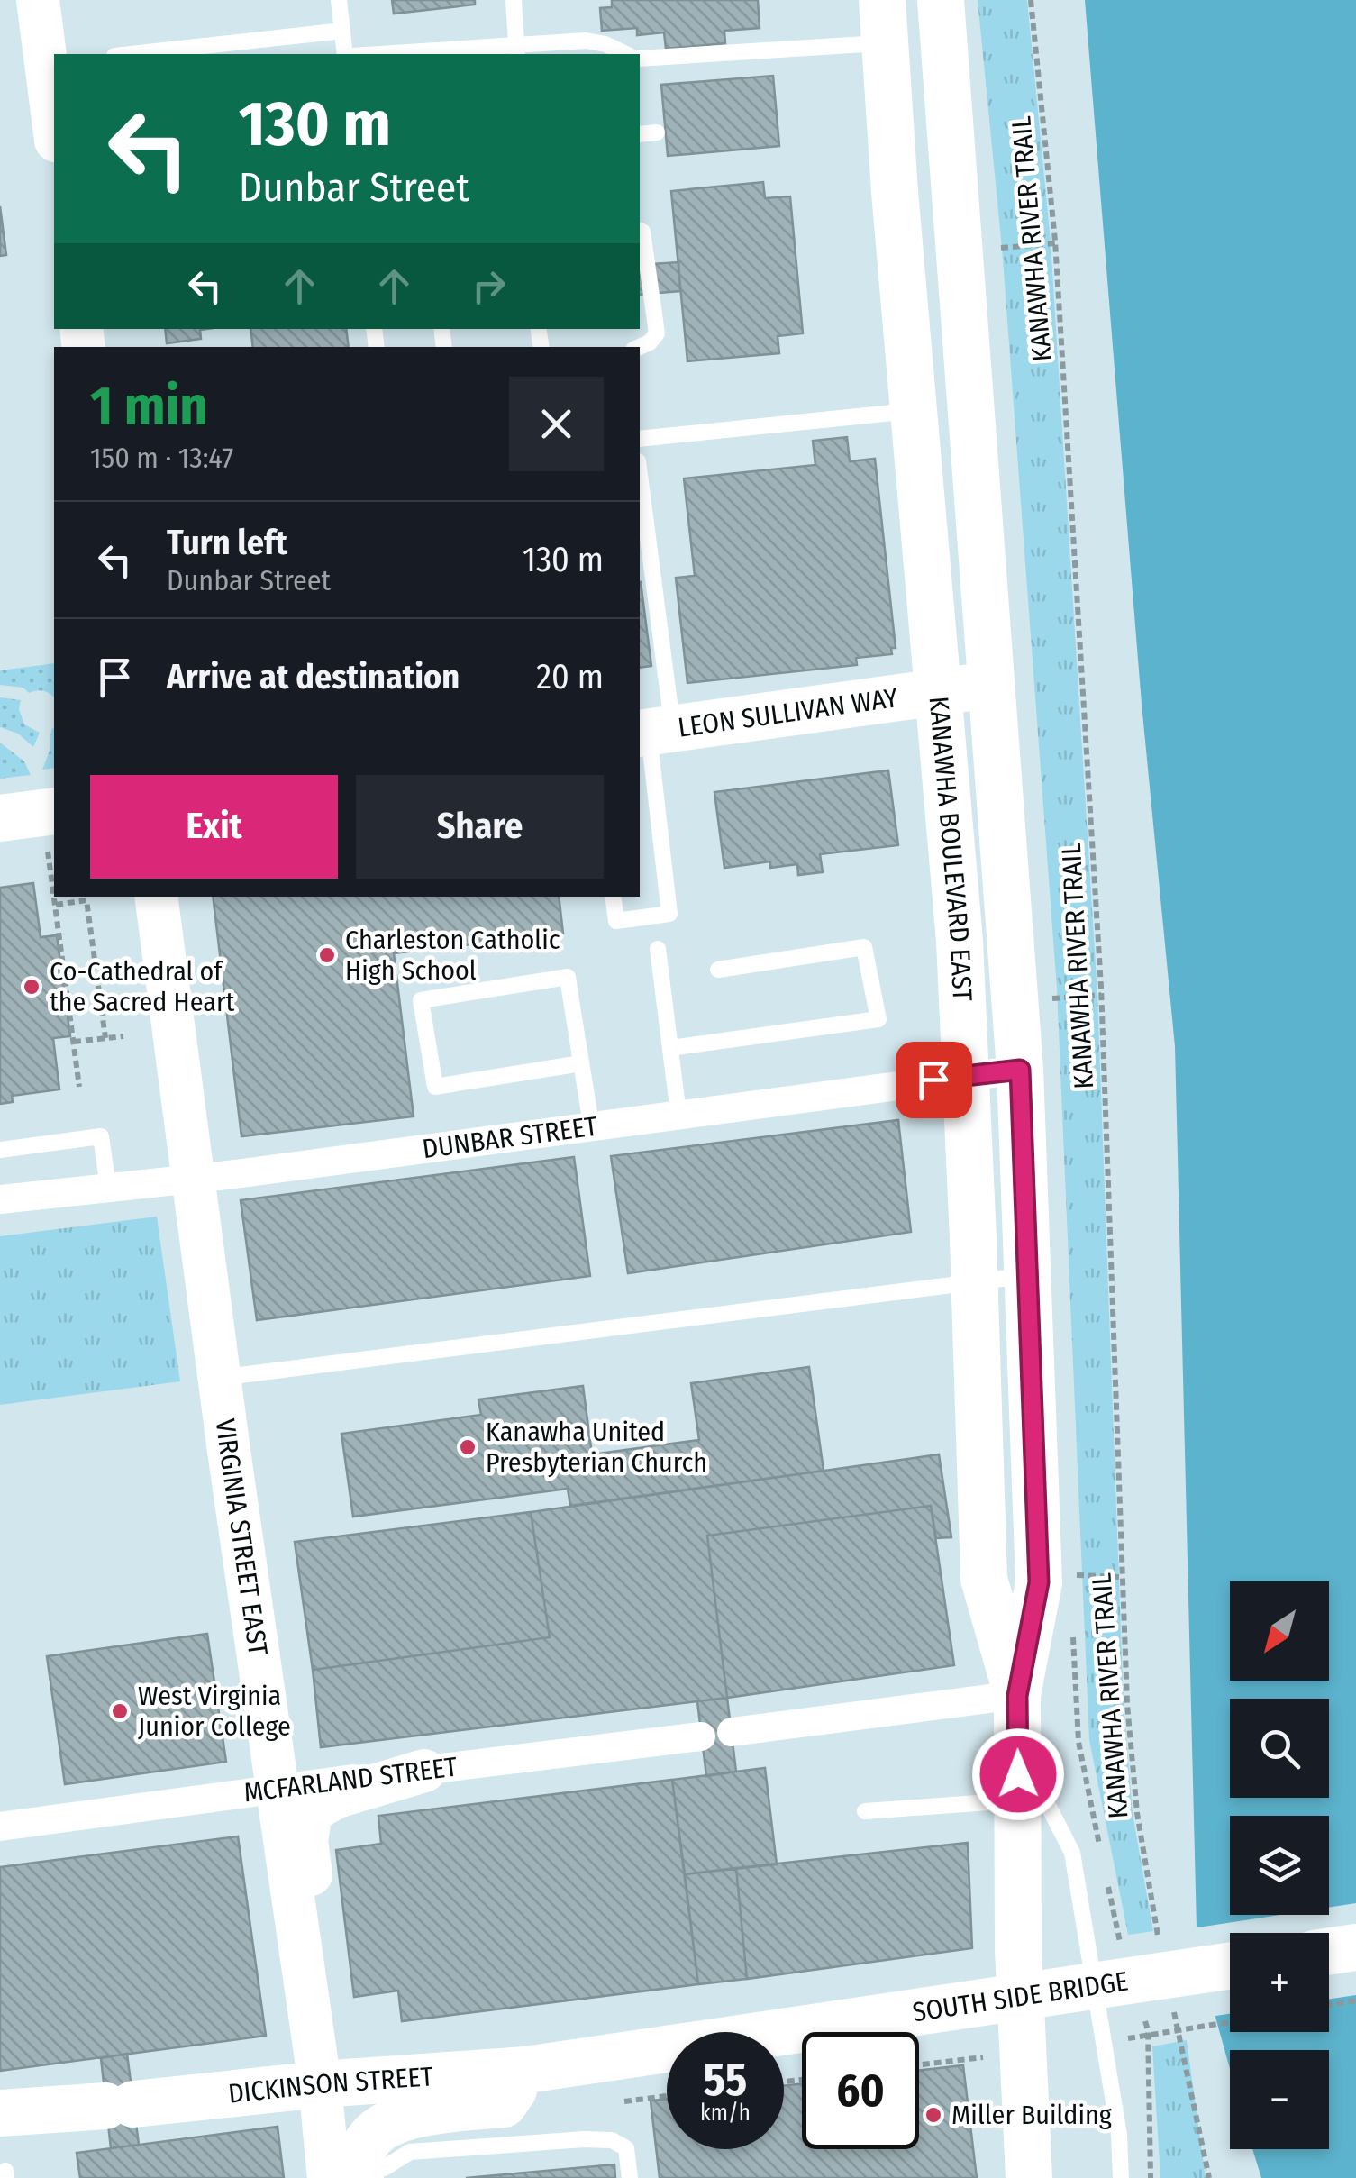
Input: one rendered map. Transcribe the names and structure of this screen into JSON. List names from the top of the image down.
{
  "streets": {
    "main road": [
      "LEON SULLIVAN WAY",
      "KANAWHA BOULEVARD EAST",
      "VIRGINIA STREET EAST",
      "SOUTH SIDE BRIDGE",
      "DICKINSON STREET"
    ],
    "street": ["DUNBAR STREET", "MCFARLAND STREET"],
    "path": ["KANAWHA RIVER TRAIL"]
  },
  "crossings": [
    ["LEON SULLIVAN WAY", "KANAWHA BOULEVARD EAST"],
    ["KANAWHA BOULEVARD EAST", "DUNBAR STREET"],
    ["DUNBAR STREET", "VIRGINIA STREET EAST"],
    ["VIRGINIA STREET EAST", "MCFARLAND STREET"],
    ["VIRGINIA STREET EAST", "DICKINSON STREET"],
    ["SOUTH SIDE BRIDGE", "DICKINSON STREET"]
  ],
  "places": [
    "Charleston Catholic High School",
    "Co-Cathedral of the Sacred Heart",
    "Kanawha United Presbyterian Church",
    "West Virginia Junior College",
    "Miller Building"
  ],
  "north": "bottom left",
  "page": {
    "turn": ["130 m", "Dunbar Street"],
    "heading": ["1 min", "150 m · 13:47"],
    "list": [
      {
        "name": "Turn left",
        "note": "Dunbar Street",
        "value": "130 m"
      },
      {
        "name": "Arrive at destination",
        "value": "20 m"
      }
    ],
    "buttons": ["Exit", "Share"],
    "map_buttons": ["+", "−"],
    "speed": "55 km/h",
    "limit": "60"
  }
}
